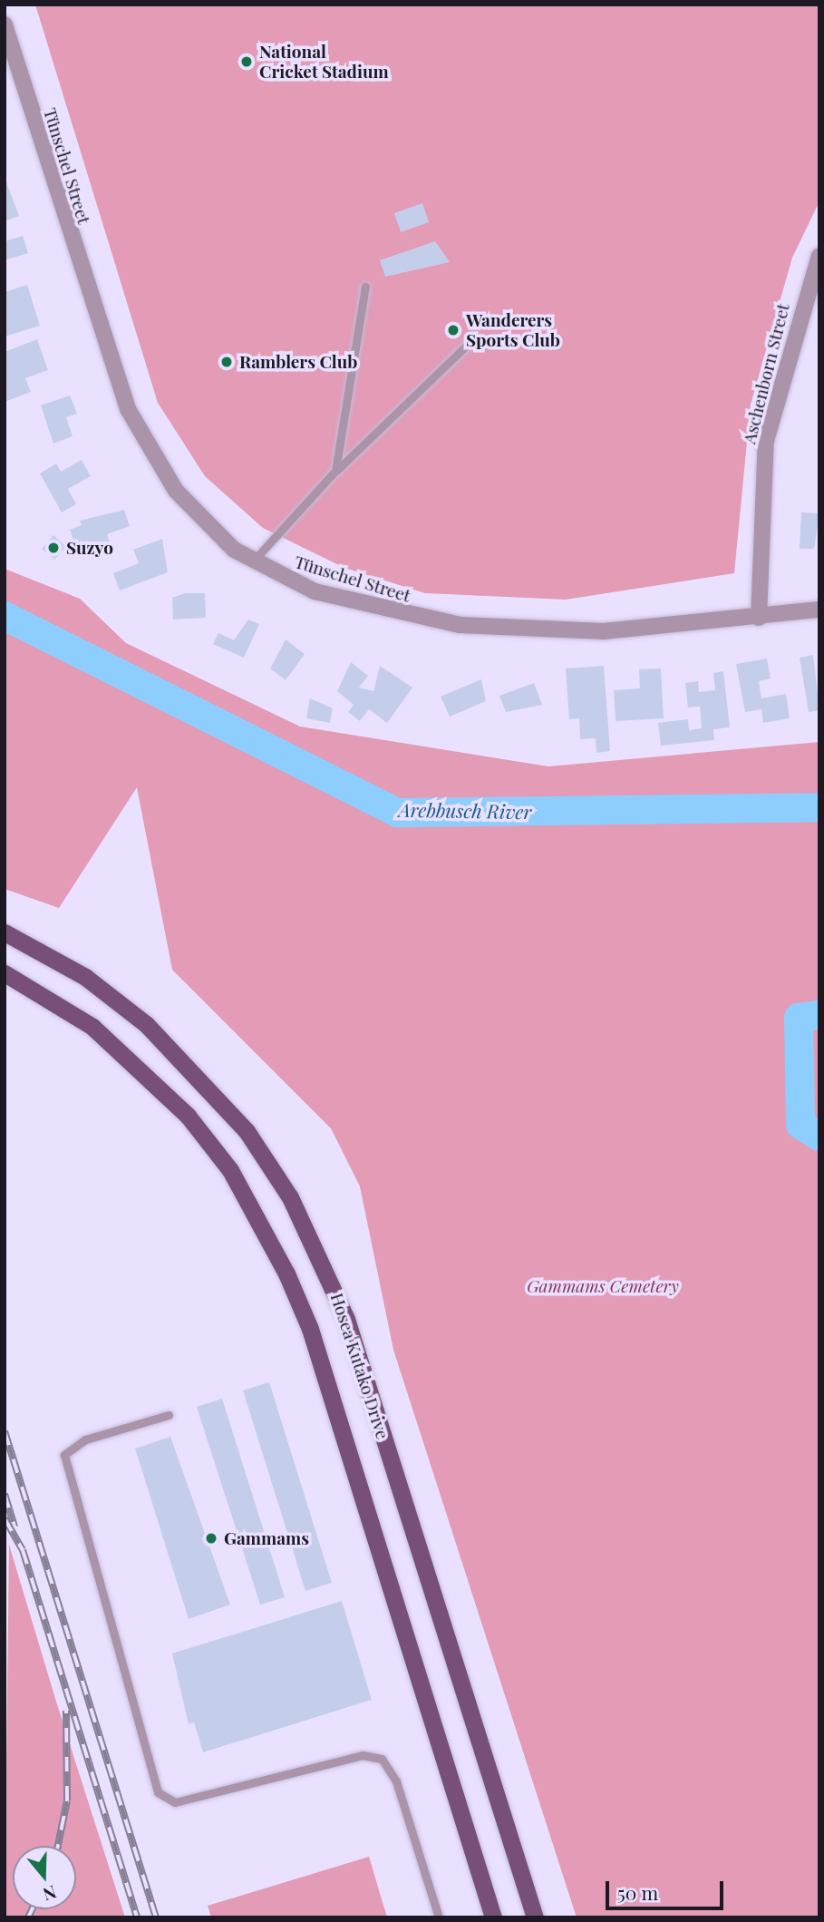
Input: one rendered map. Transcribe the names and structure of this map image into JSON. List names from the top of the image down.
{
  "streets": {
    "main road": ["Hosea Kutako Drive"],
    "street": ["Tünschel Street", "Aschenborn Street"]
  },
  "crossings": [
    ["Tünschel Street", "Aschenborn Street"]
  ],
  "water": ["Arebbusch River"],
  "parks": ["Gammams Cemetery"],
  "places": [
    "National Cricket Stadium",
    "Wanderers Sports Club",
    "Ramblers Club",
    "Suzyo",
    "Gammams"
  ],
  "scale_bar": "50 m",
  "north": "bottom"
}
